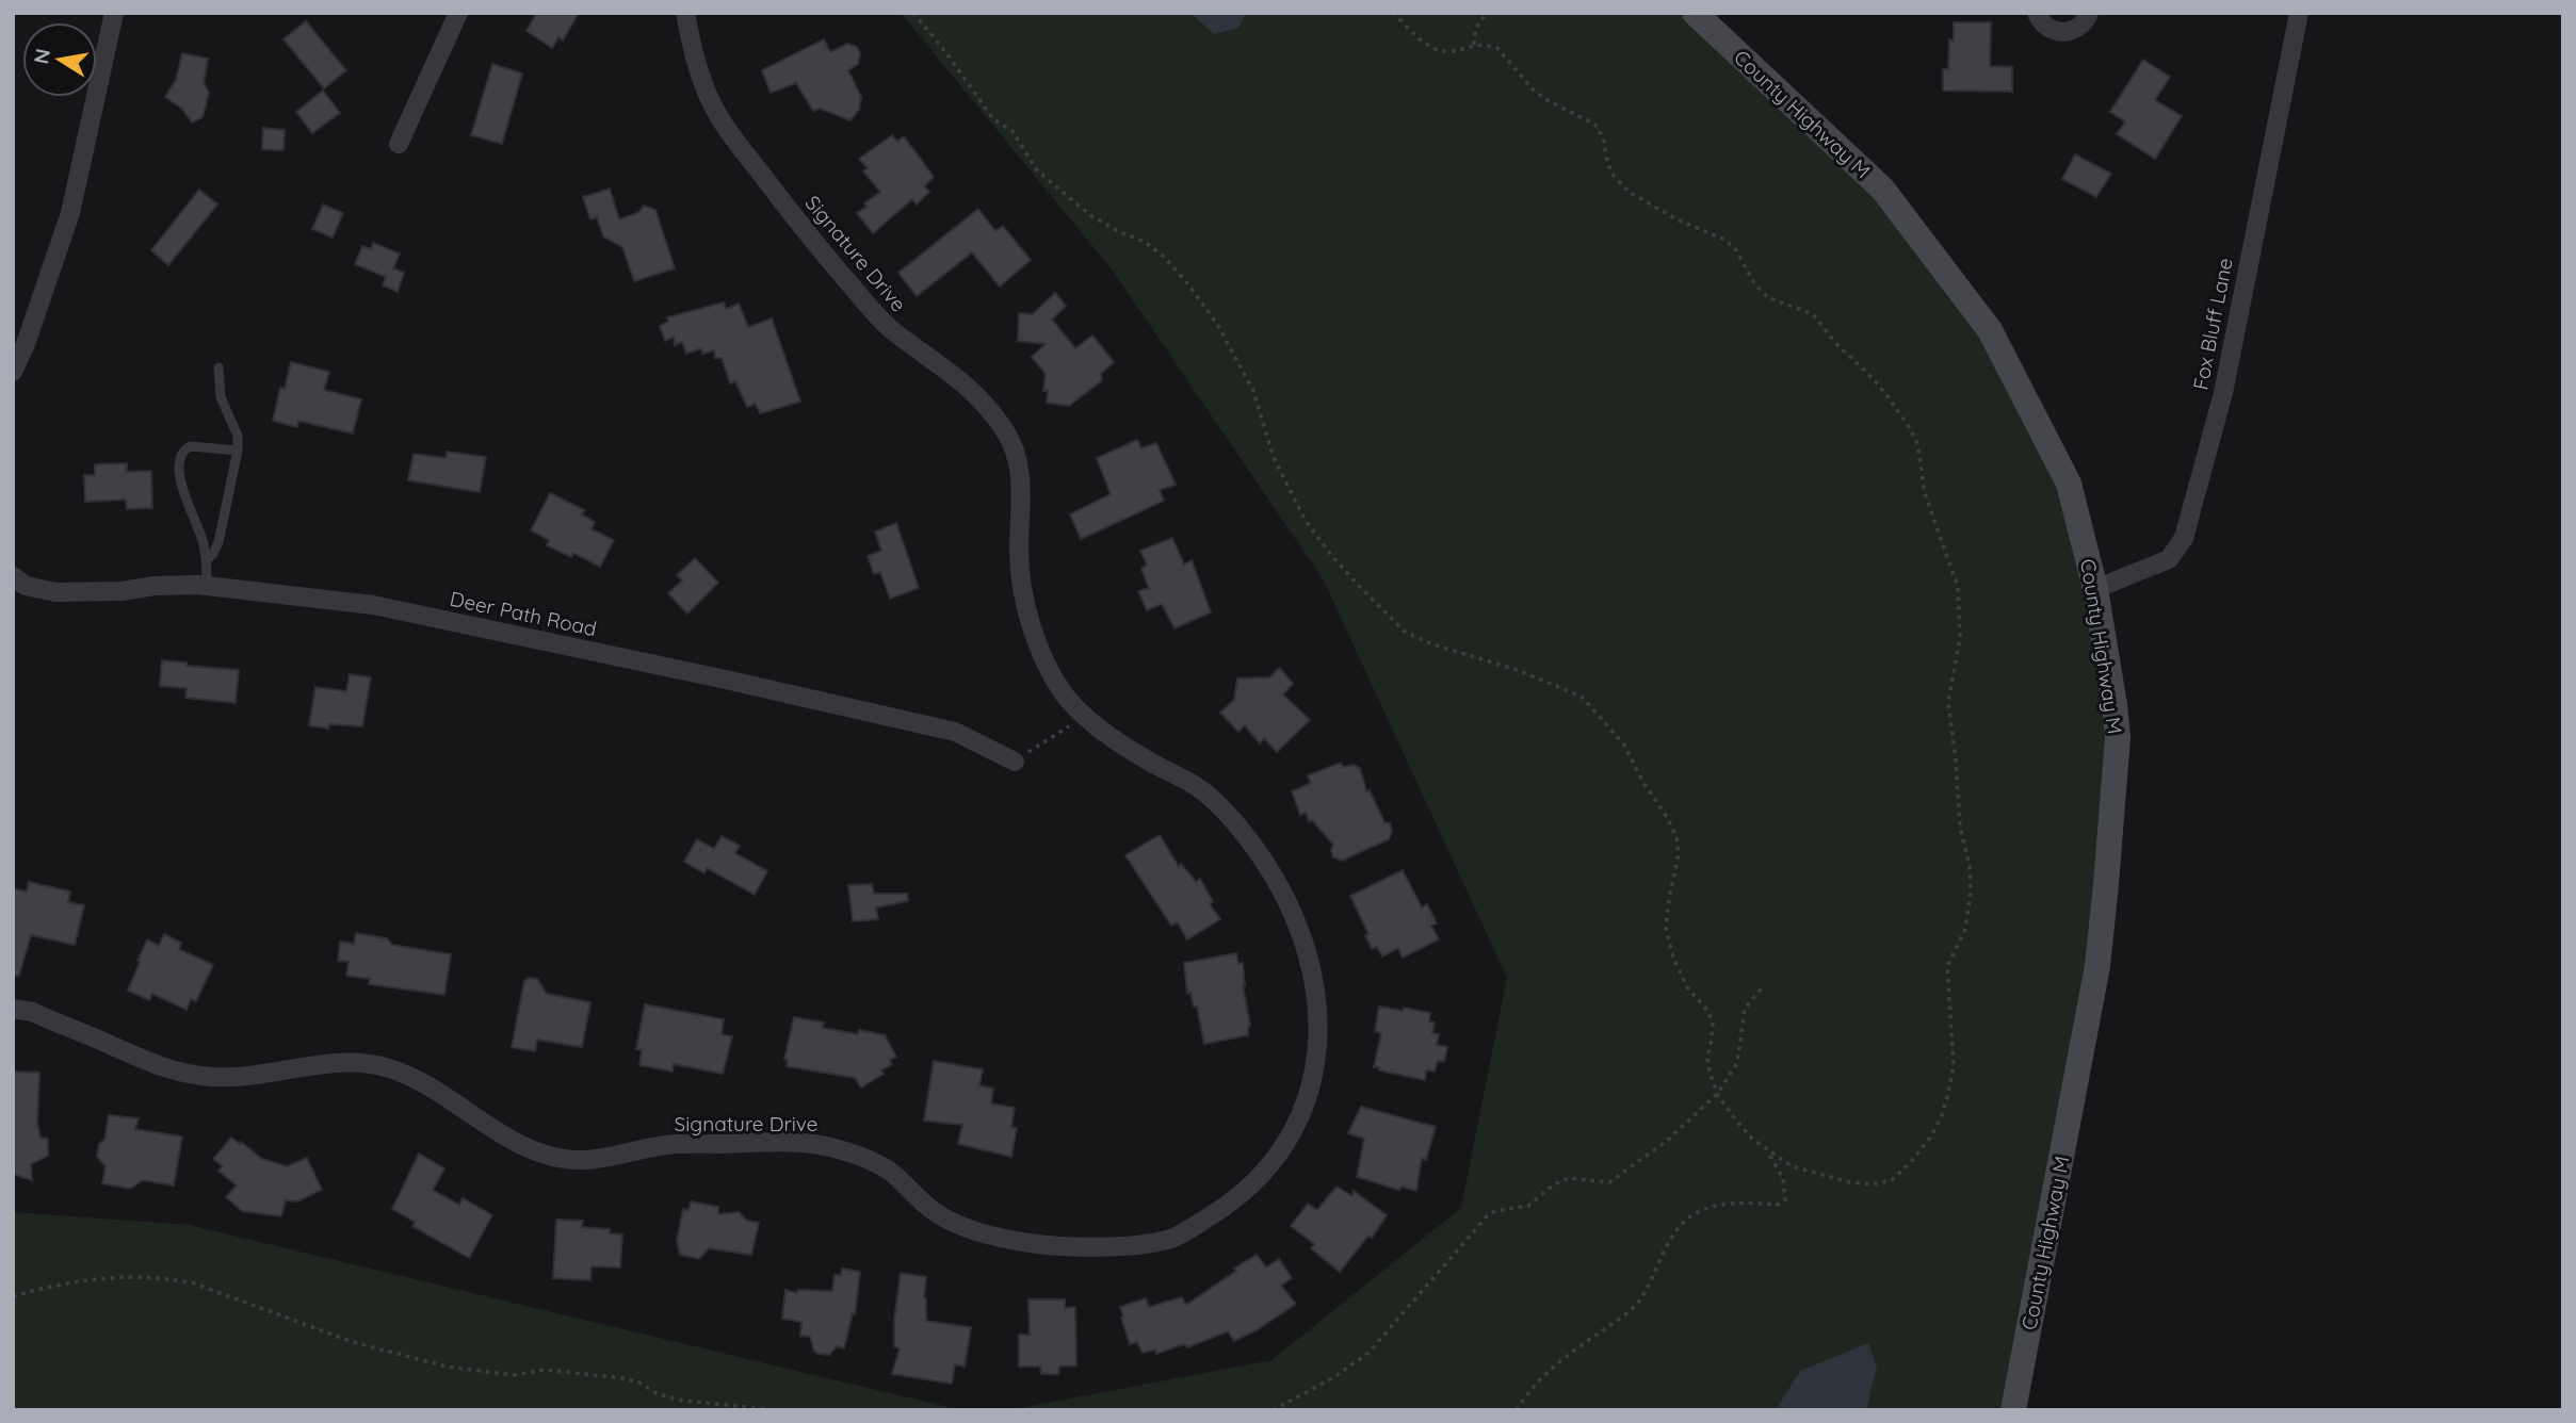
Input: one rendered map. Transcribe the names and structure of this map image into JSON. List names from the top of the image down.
{
  "streets": {
    "main road": ["County Highway M"],
    "street": ["Signature Drive", "Fox Bluff Lane", "Deer Path Road"]
  },
  "crossings": [
    ["County Highway M", "Fox Bluff Lane"]
  ],
  "north": "left"
}
